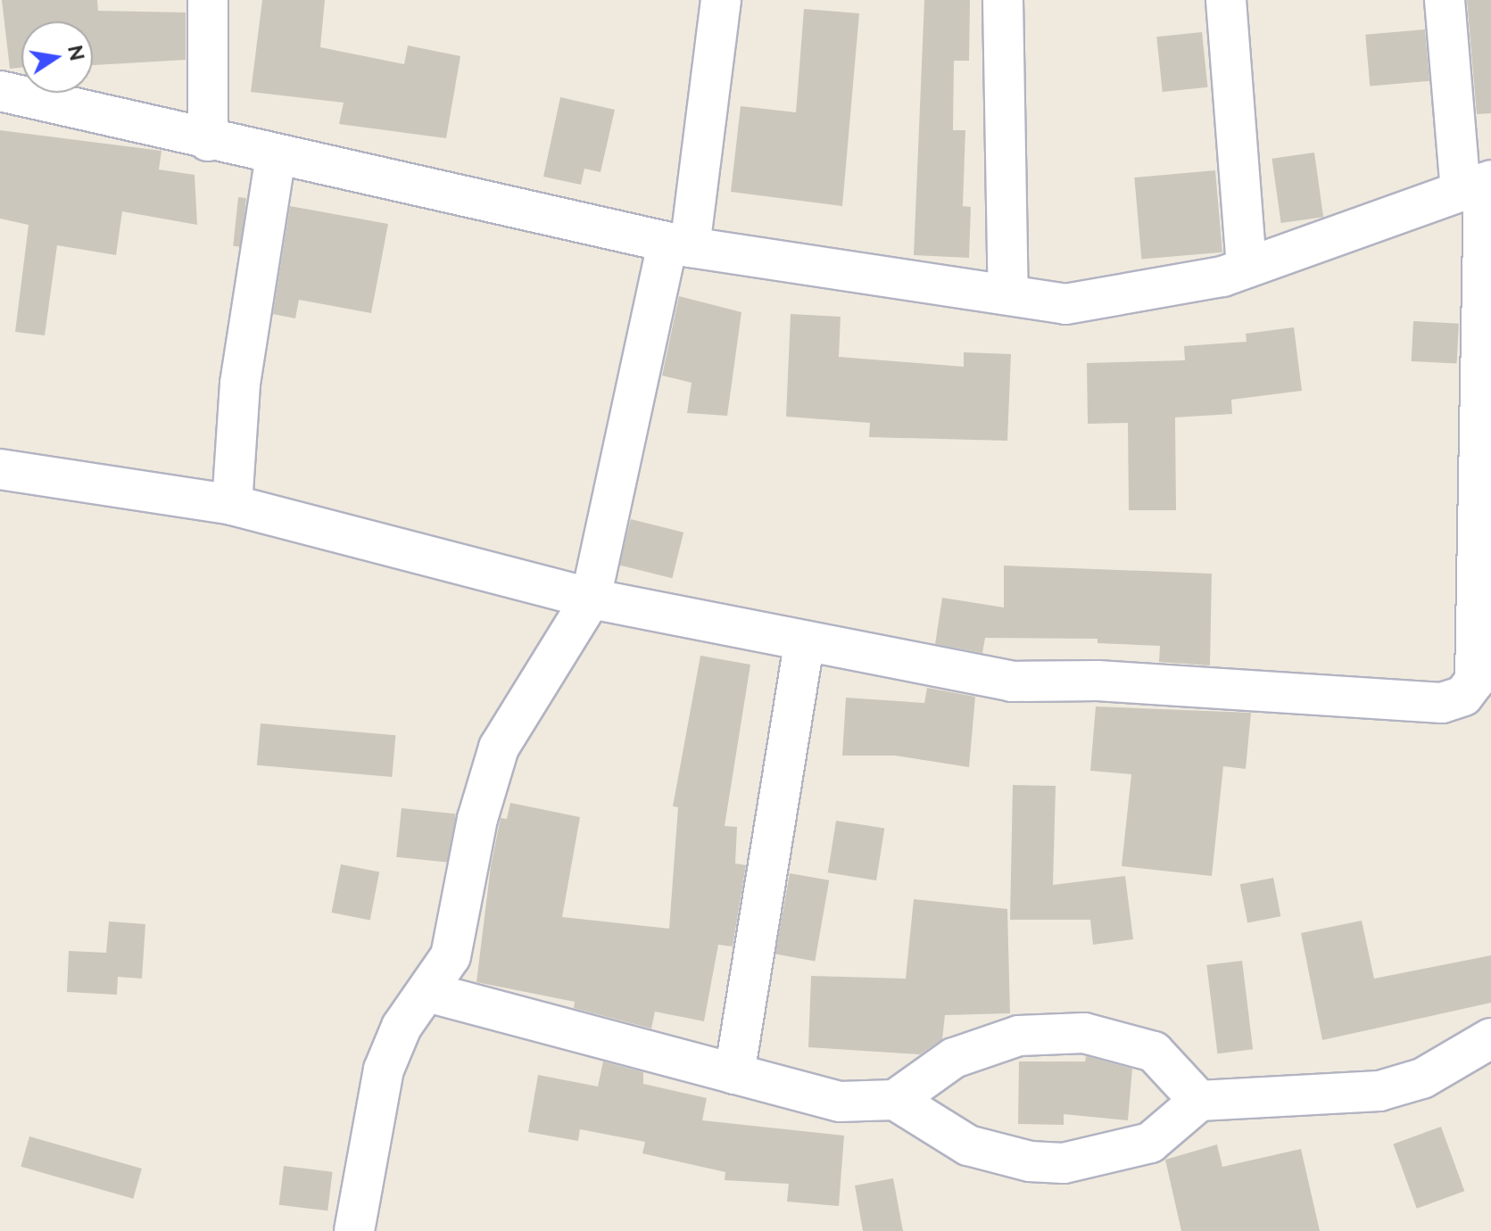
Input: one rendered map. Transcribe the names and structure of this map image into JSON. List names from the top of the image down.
{
  "north": "right"
}
